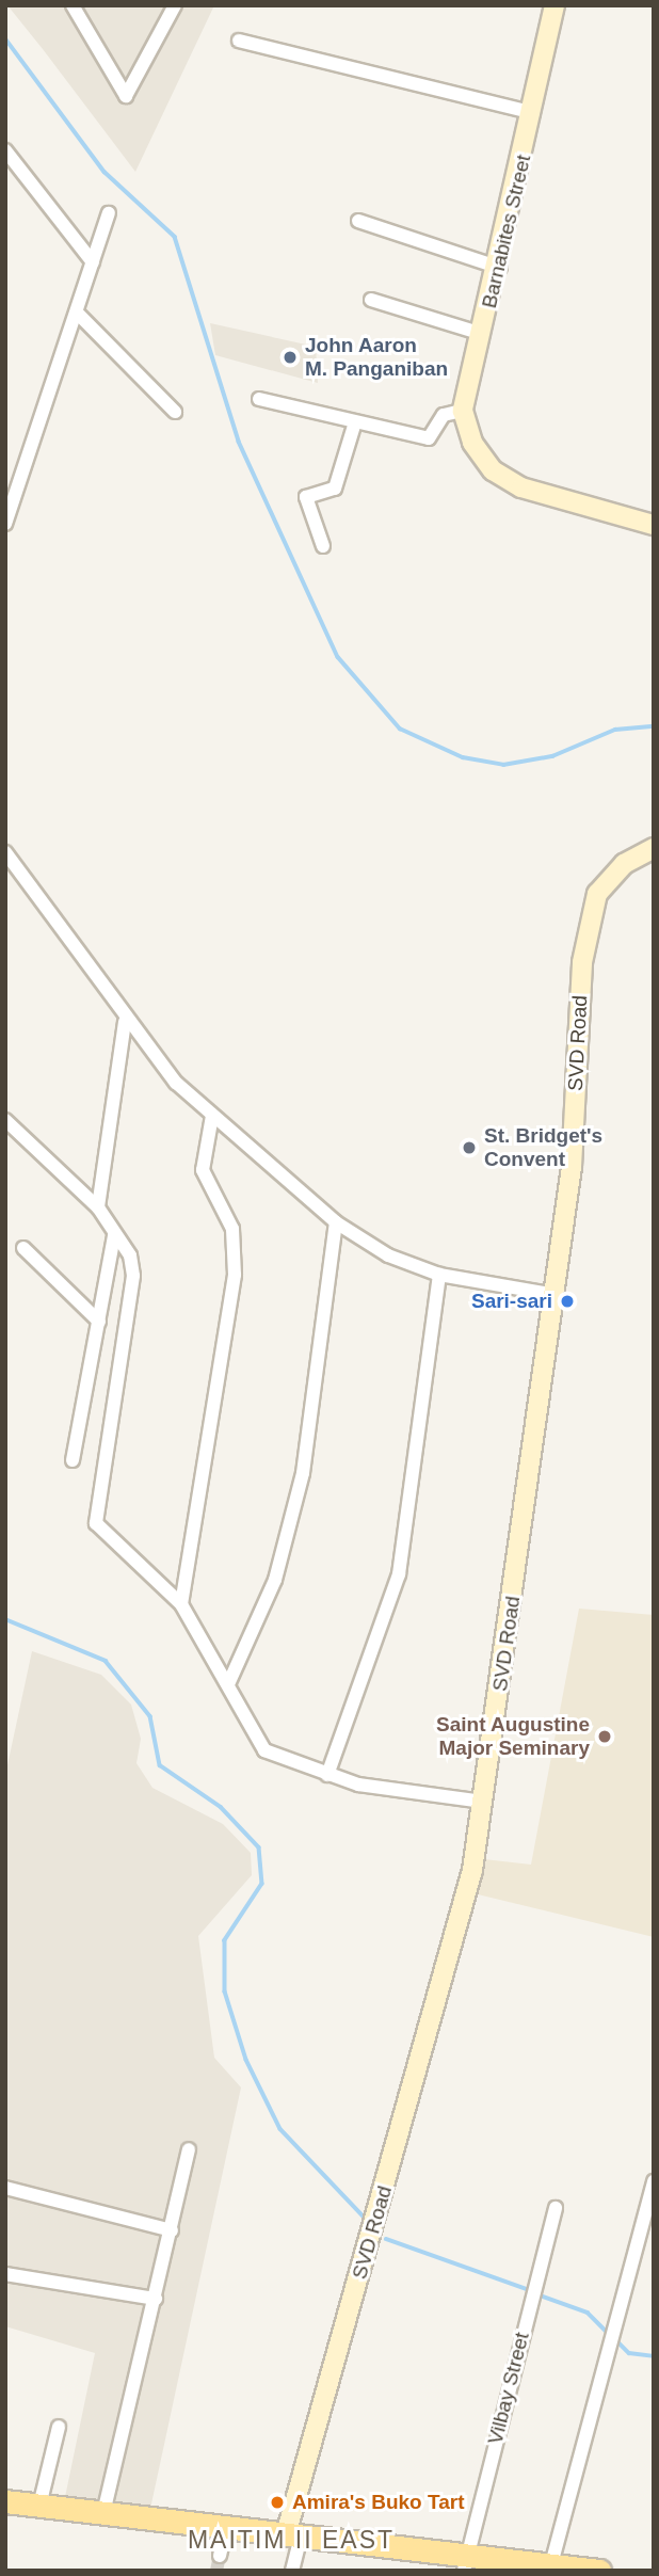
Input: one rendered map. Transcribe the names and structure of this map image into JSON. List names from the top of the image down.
{
  "streets": {
    "main road": ["Barnabites Street", "SVD Road"],
    "street": ["Vilbay Street"]
  },
  "districts": ["MAITIM II EAST"],
  "places": [
    "John Aaron M. Panganiban",
    "St. Bridget's Convent",
    "Sari-sari",
    "Saint Augustine Major Seminary",
    "Amira's Buko Tart"
  ]
}
